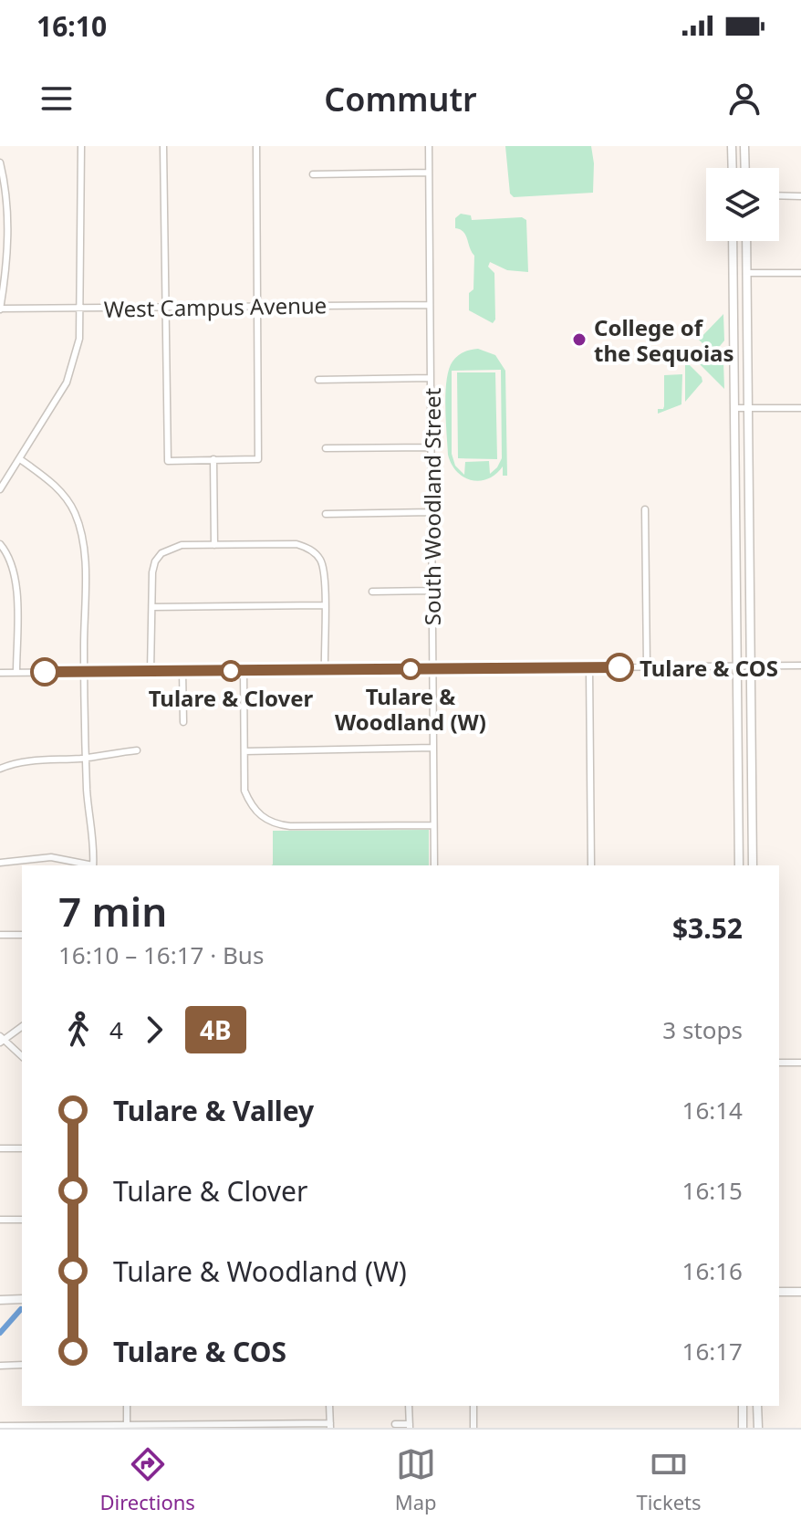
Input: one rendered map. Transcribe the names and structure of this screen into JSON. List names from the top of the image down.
{
  "streets": {
    "street": ["West Campus Avenue", "South Woodland Street"]
  },
  "crossings": [
    ["West Campus Avenue", "South Woodland Street"]
  ],
  "places": [
    "College of the Sequoias",
    "Tulare & COS",
    "Tulare & Woodland (W)",
    "Tulare & Clover"
  ],
  "lines": ["bus line 4B"],
  "page": {
    "status": "16:10",
    "header": "Commutr",
    "heading": ["7 min", "16:10 – 16:17 · Bus", "$3.52"],
    "legs": ["4", "4B", "3 stops"],
    "list": [
      {
        "name": "Tulare & Valley",
        "value": "16:14"
      },
      {
        "name": "Tulare & Clover",
        "value": "16:15"
      },
      {
        "name": "Tulare & Woodland (W)",
        "value": "16:16"
      },
      {
        "name": "Tulare & COS",
        "value": "16:17"
      }
    ],
    "tabs": ["Directions", "Map", "Tickets"]
  }
}
